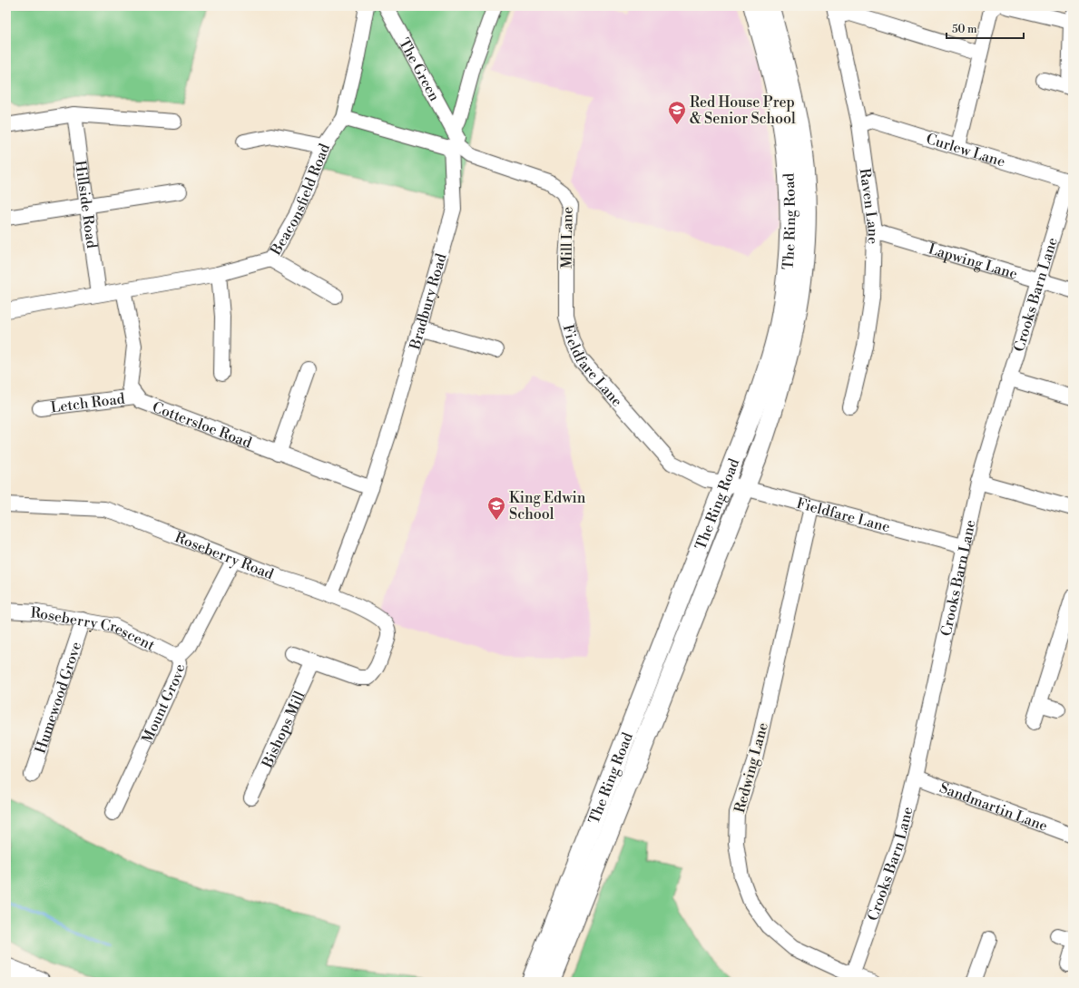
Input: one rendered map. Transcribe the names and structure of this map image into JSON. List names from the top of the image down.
{
  "streets": {
    "main road": ["The Ring Road"],
    "street": [
      "The Green",
      "Curlew Lane",
      "Beaconsfield Road",
      "Hillside Road",
      "Raven Lane",
      "Mill Lane",
      "Lapwing Lane",
      "Crooks Barn Lane",
      "Bradbury Road",
      "Fieldfare Lane",
      "Letch Road",
      "Cottersloe Road",
      "Roseberry Road",
      "Roseberry Crescent",
      "Humewood Grove",
      "Mount Grove",
      "Bishops Mill",
      "Redwing Lane",
      "Sandmartin Lane"
    ]
  },
  "crossings": [
    ["The Green", "Mill Lane"],
    ["The Green", "Bradbury Road"],
    ["Curlew Lane", "Raven Lane"],
    ["Curlew Lane", "Crooks Barn Lane"],
    ["Beaconsfield Road", "Hillside Road"],
    ["Beaconsfield Road", "Mill Lane"],
    ["Beaconsfield Road", "Cottersloe Road"],
    ["Raven Lane", "Lapwing Lane"],
    ["The Ring Road", "Fieldfare Lane"],
    ["Mill Lane", "Bradbury Road"],
    ["Mill Lane", "Fieldfare Lane"],
    ["Lapwing Lane", "Crooks Barn Lane"],
    ["Crooks Barn Lane", "Fieldfare Lane"],
    ["Crooks Barn Lane", "Redwing Lane"],
    ["Crooks Barn Lane", "Sandmartin Lane"],
    ["Bradbury Road", "Cottersloe Road"],
    ["Bradbury Road", "Roseberry Road"],
    ["Fieldfare Lane", "Redwing Lane"],
    ["Letch Road", "Cottersloe Road"],
    ["Roseberry Road", "Mount Grove"],
    ["Roseberry Road", "Bishops Mill"],
    ["Roseberry Crescent", "Humewood Grove"],
    ["Roseberry Crescent", "Mount Grove"]
  ],
  "places": {
    "school or university": ["Red House Prep & Senior School", "King Edwin School"]
  },
  "scale_bar": "50 m"
}
